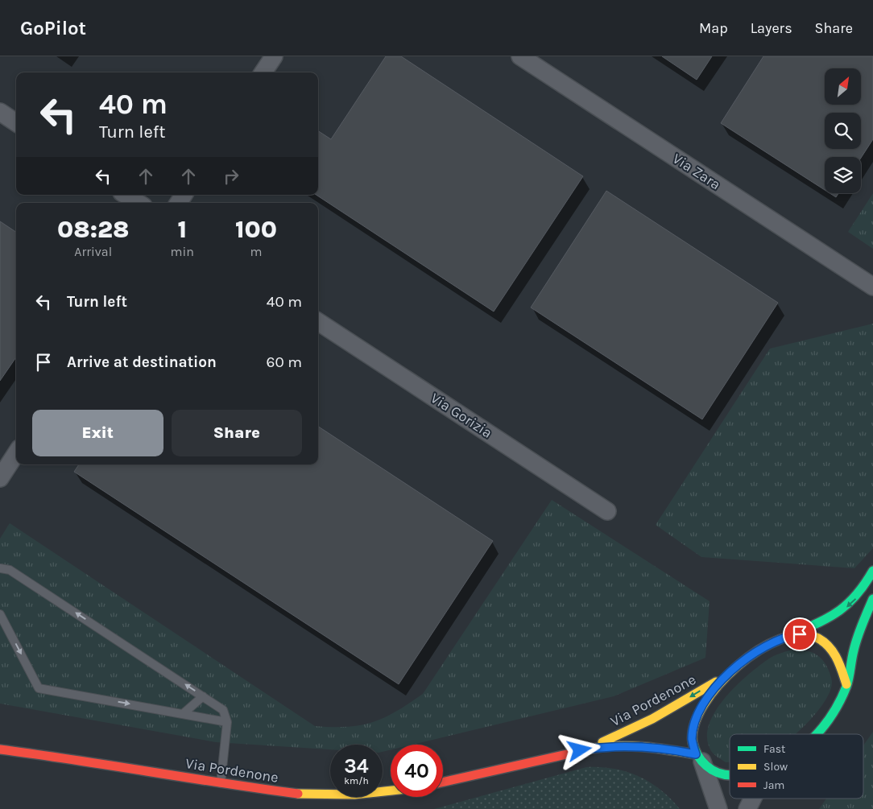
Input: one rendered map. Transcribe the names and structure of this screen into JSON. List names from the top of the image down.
{
  "streets": {
    "street": ["Via Zara", "Via Gorizia", "Via Pordenone"]
  },
  "legend": ["Fast", "Slow", "Jam"],
  "north": "top right",
  "page": {
    "header": "GoPilot",
    "nav": ["Map", "Layers", "Share"],
    "turn": ["40 m", "Turn left"],
    "eta": [
      "08:28",
      "Arrival",
      "1",
      "min",
      "100",
      "m"
    ],
    "list": [
      {
        "name": "Turn left",
        "value": "40 m"
      },
      {
        "name": "Arrive at destination",
        "value": "60 m"
      }
    ],
    "buttons": ["Exit", "Share"],
    "speed": "34 km/h",
    "limit": "40"
  }
}
